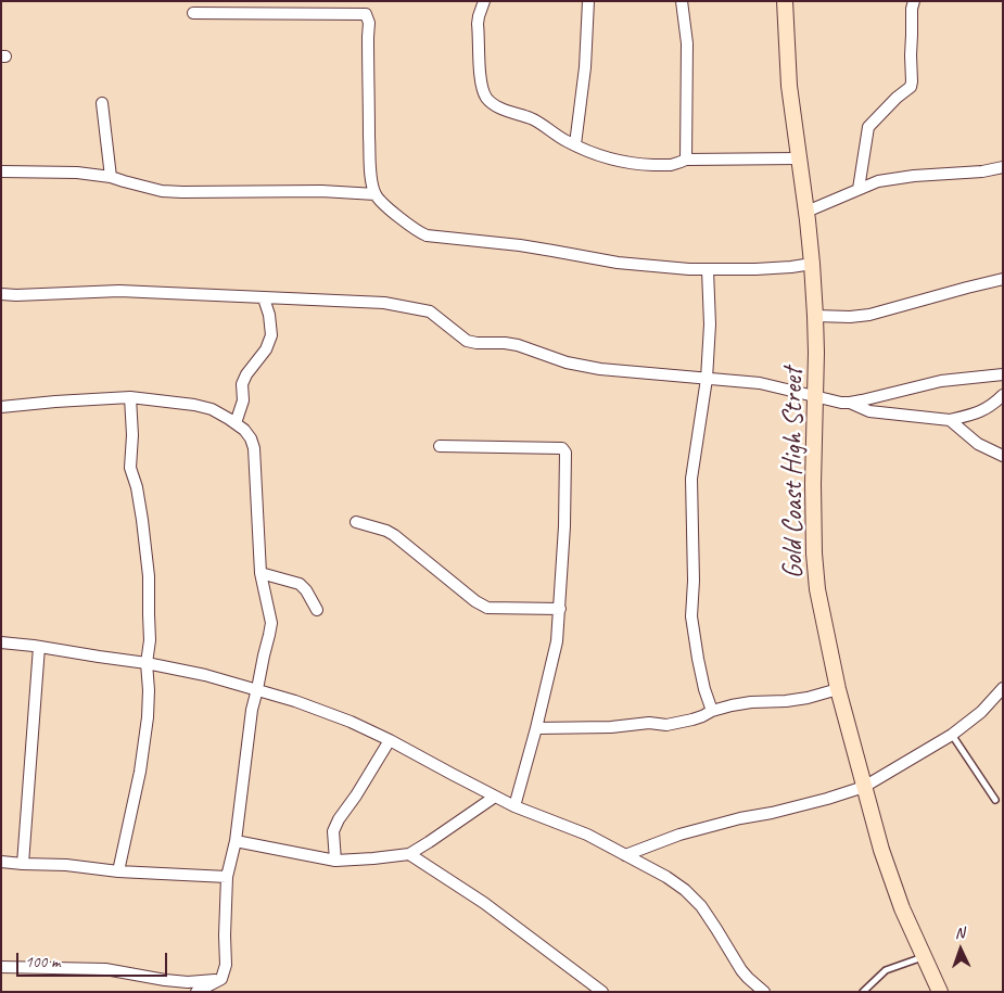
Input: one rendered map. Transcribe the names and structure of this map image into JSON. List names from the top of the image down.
{
  "streets": {
    "street": ["Gold Coast High Street"]
  },
  "scale_bar": "100 m",
  "north": "top"
}
